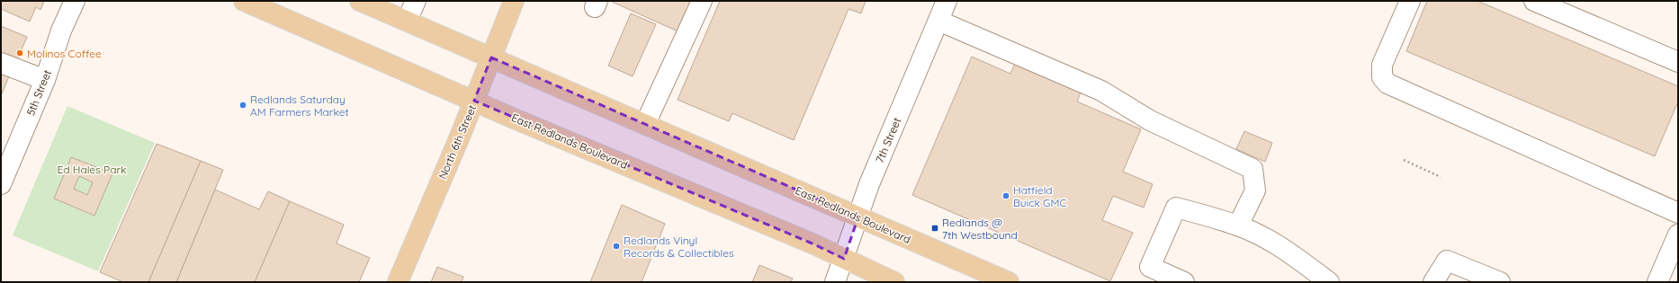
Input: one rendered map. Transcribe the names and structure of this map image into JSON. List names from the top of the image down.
{
  "streets": {
    "main road": ["East Redlands Boulevard", "North 6th Street"],
    "street": ["5th Street", "7th Street"]
  },
  "crossings": [
    ["7th Street", "East Redlands Boulevard"],
    ["East Redlands Boulevard", "North 6th Street"]
  ],
  "parks": ["Ed Hales Park"],
  "places": {
    "other": [
      "Molinos Coffee",
      "Redlands Saturday AM Farmers Market",
      "Hatfield Buick GMC",
      "Redlands Vinyl Records & Collectibles"
    ],
    "transit": ["Redlands @ 7th Westbound"]
  }
}
